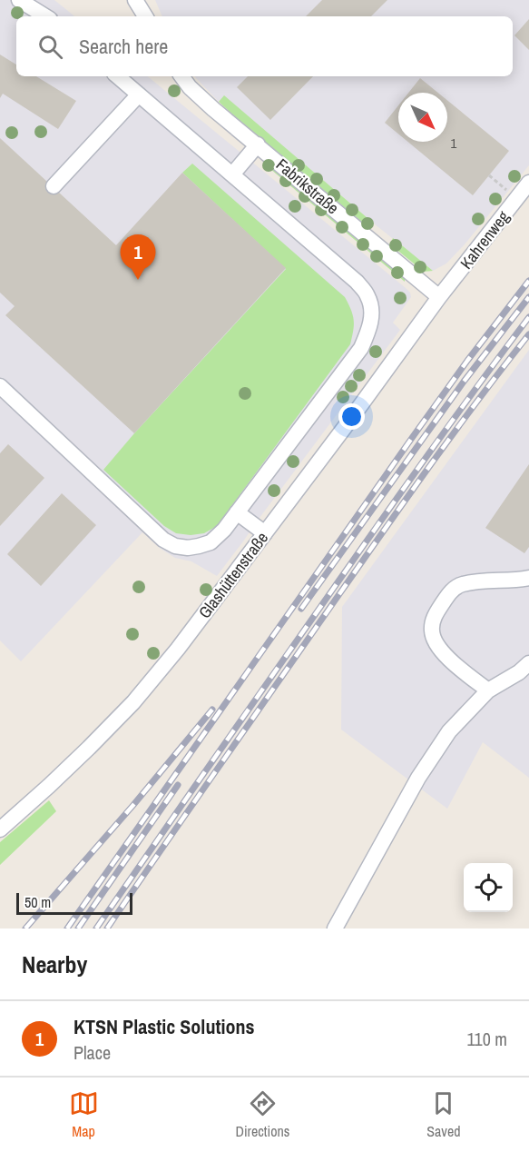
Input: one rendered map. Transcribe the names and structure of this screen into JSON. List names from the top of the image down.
{
  "streets": {
    "street": ["Fabrikstraße", "Kahrenweg", "Glashüttenstraße"]
  },
  "crossings": [
    ["Fabrikstraße", "Kahrenweg"],
    ["Fabrikstraße", "Glashüttenstraße"],
    ["Kahrenweg", "Glashüttenstraße"]
  ],
  "house_numbers": ["1"],
  "scale_bar": "50 m",
  "north": "bottom right",
  "page": {
    "search": "Search here",
    "pins": "1",
    "scale": "50 m",
    "heading": "Nearby",
    "list": [
      {
        "mark": "1",
        "name": "KTSN Plastic Solutions",
        "note": "Place",
        "value": "110 m"
      }
    ],
    "nav": ["Map", "Directions", "Saved"]
  }
}
